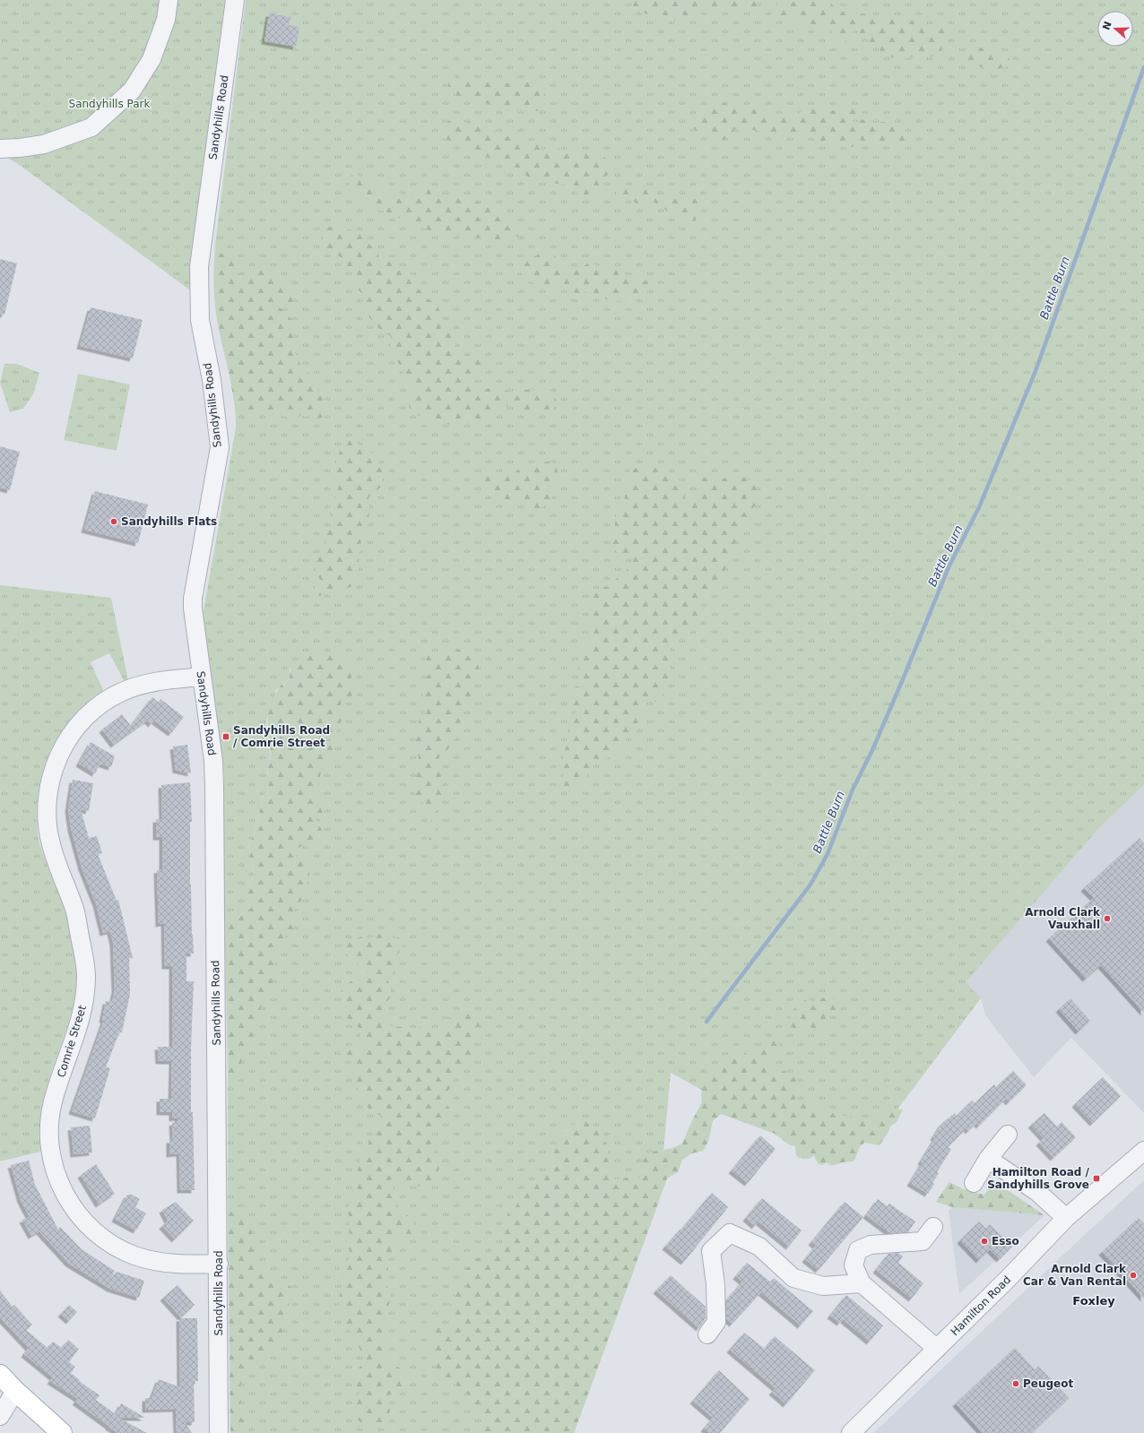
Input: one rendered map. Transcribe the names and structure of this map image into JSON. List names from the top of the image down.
{
  "streets": {
    "street": ["Sandyhills Road", "Comrie Street", "Hamilton Road"]
  },
  "crossings": [
    ["Sandyhills Road", "Comrie Street"]
  ],
  "districts": ["Foxley"],
  "water": ["Battle Burn"],
  "parks": ["Sandyhills Park"],
  "places": {
    "other": [
      "Sandyhills Flats",
      "Arnold Clark Vauxhall",
      "Esso",
      "Arnold Clark Car & Van Rental",
      "Peugeot"
    ],
    "transit": ["Sandyhills Road / Comrie Street", "Hamilton Road / Sandyhills Grove"]
  },
  "north": "left"
}
